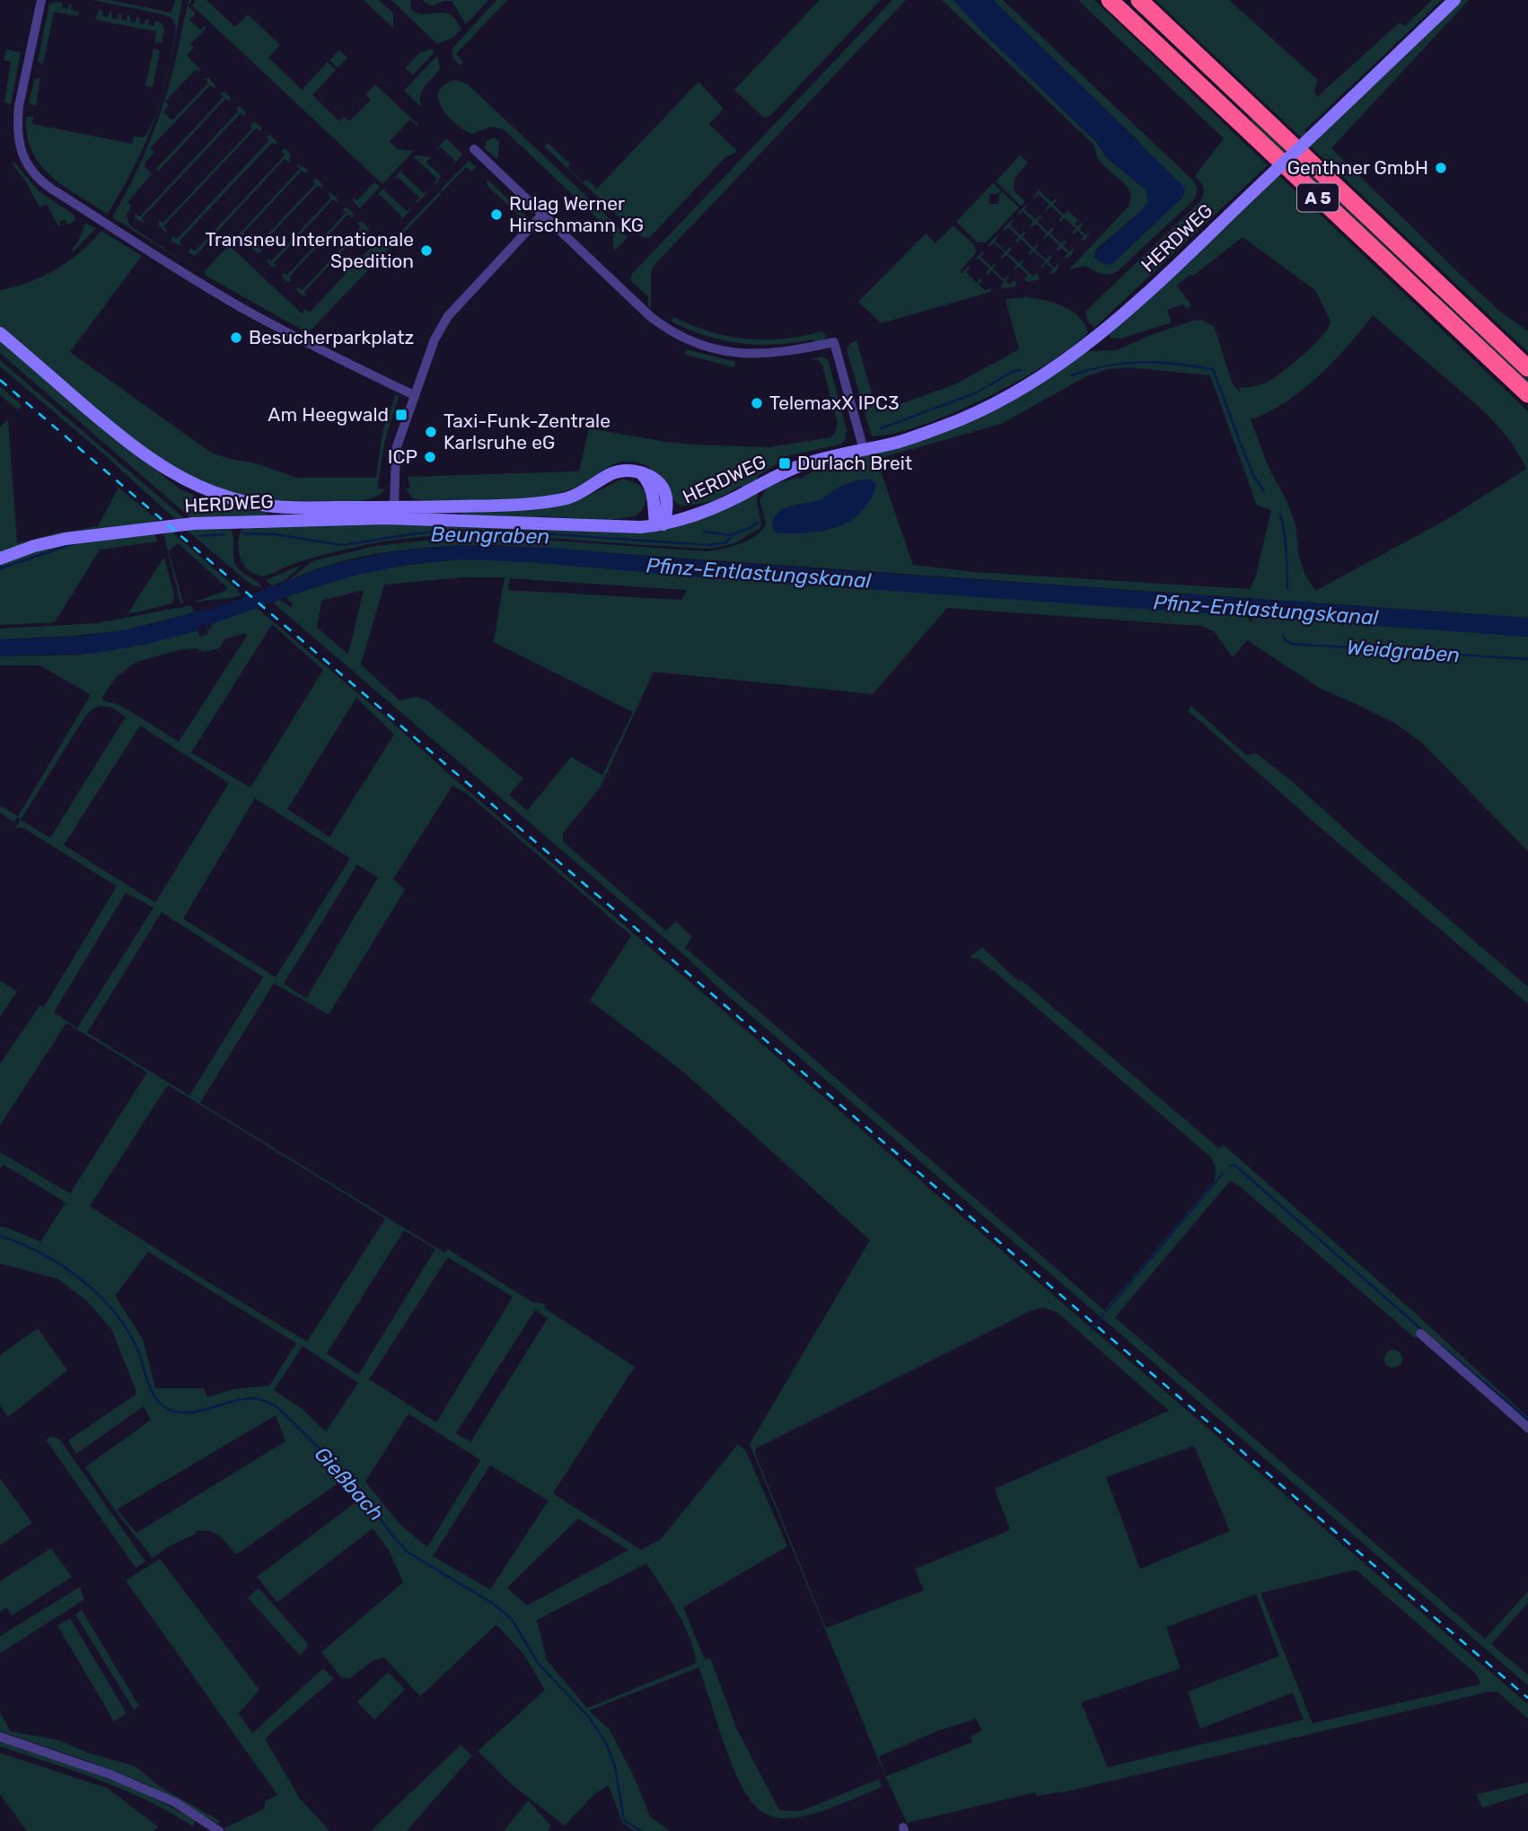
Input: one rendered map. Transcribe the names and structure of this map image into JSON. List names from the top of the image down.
{
  "streets": {
    "highway": ["A 5"],
    "main road": ["HERDWEG"]
  },
  "water": [
    "Beungraben",
    "Pfinz-Entlastungskanal",
    "Weidgraben",
    "Gießbach"
  ],
  "places": {
    "other": [
      "Genthner GmbH",
      "Rulag Werner Hirschmann KG",
      "Transneu Internationale Spedition",
      "Besucherparkplatz",
      "TelemaxX IPC3",
      "Taxi-Funk-Zentrale Karlsruhe eG",
      "ICP"
    ],
    "transit": ["Am Heegwald", "Durlach Breit"]
  }
}
